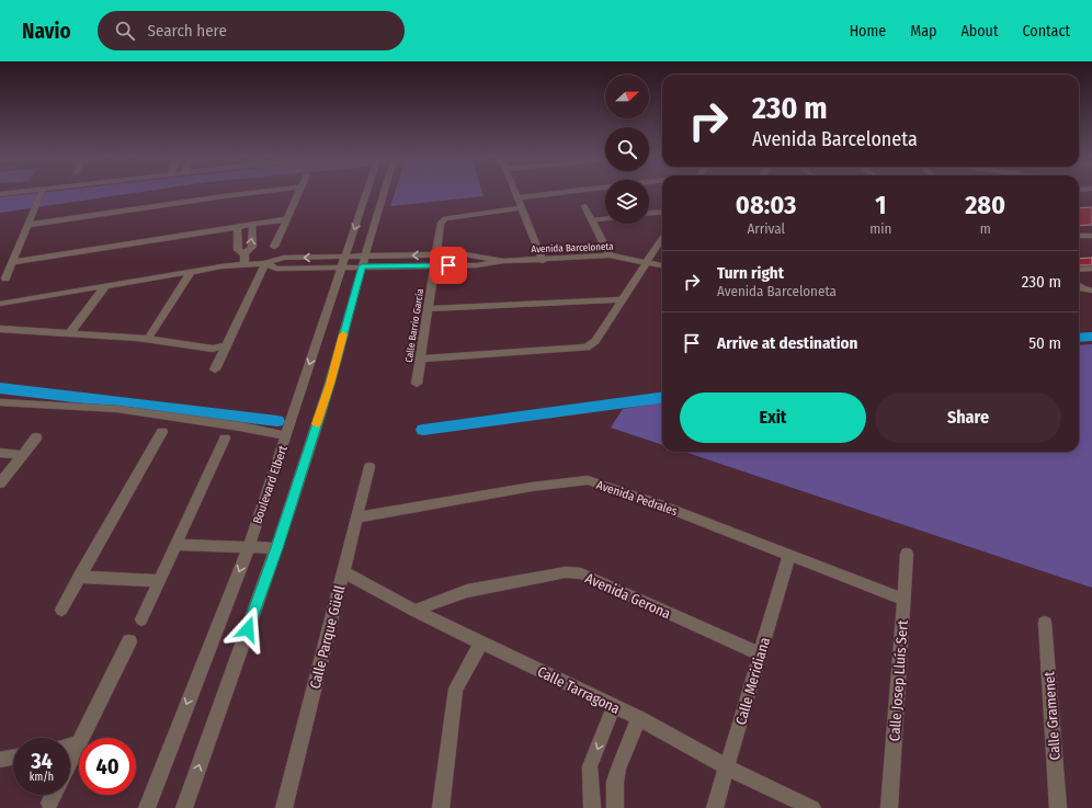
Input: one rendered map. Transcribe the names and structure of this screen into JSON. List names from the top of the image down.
{
  "streets": {
    "street": [
      "Avenida Barceloneta",
      "Calle Barrio García",
      "Boulevard Elbert",
      "Avenida Pedrales",
      "Avenida Gerona",
      "Calle Parque Güell",
      "Calle Meridiana",
      "Calle Josep Lluís Sert",
      "Calle Tarragona",
      "Calle Gramenet"
    ]
  },
  "crossings": [
    ["Avenida Barceloneta", "Calle Barrio García"],
    ["Avenida Barceloneta", "Boulevard Elbert"],
    ["Avenida Pedrales", "Calle Parque Güell"],
    ["Avenida Pedrales", "Calle Meridiana"],
    ["Avenida Pedrales", "Calle Josep Lluís Sert"],
    ["Avenida Gerona", "Calle Meridiana"],
    ["Avenida Gerona", "Calle Tarragona"],
    ["Calle Parque Güell", "Calle Tarragona"],
    ["Calle Meridiana", "Calle Tarragona"]
  ],
  "north": "right",
  "page": {
    "header": "Navio",
    "search": "Search here",
    "nav": [
      "Home",
      "Map",
      "About",
      "Contact"
    ],
    "turn": ["230 m", "Avenida Barceloneta"],
    "eta": [
      "08:03",
      "Arrival",
      "1",
      "min",
      "280",
      "m"
    ],
    "list": [
      {
        "name": "Turn right",
        "note": "Avenida Barceloneta",
        "value": "230 m"
      },
      {
        "name": "Arrive at destination",
        "value": "50 m"
      }
    ],
    "buttons": ["Exit", "Share"],
    "speed": "34 km/h",
    "limit": "40"
  }
}
